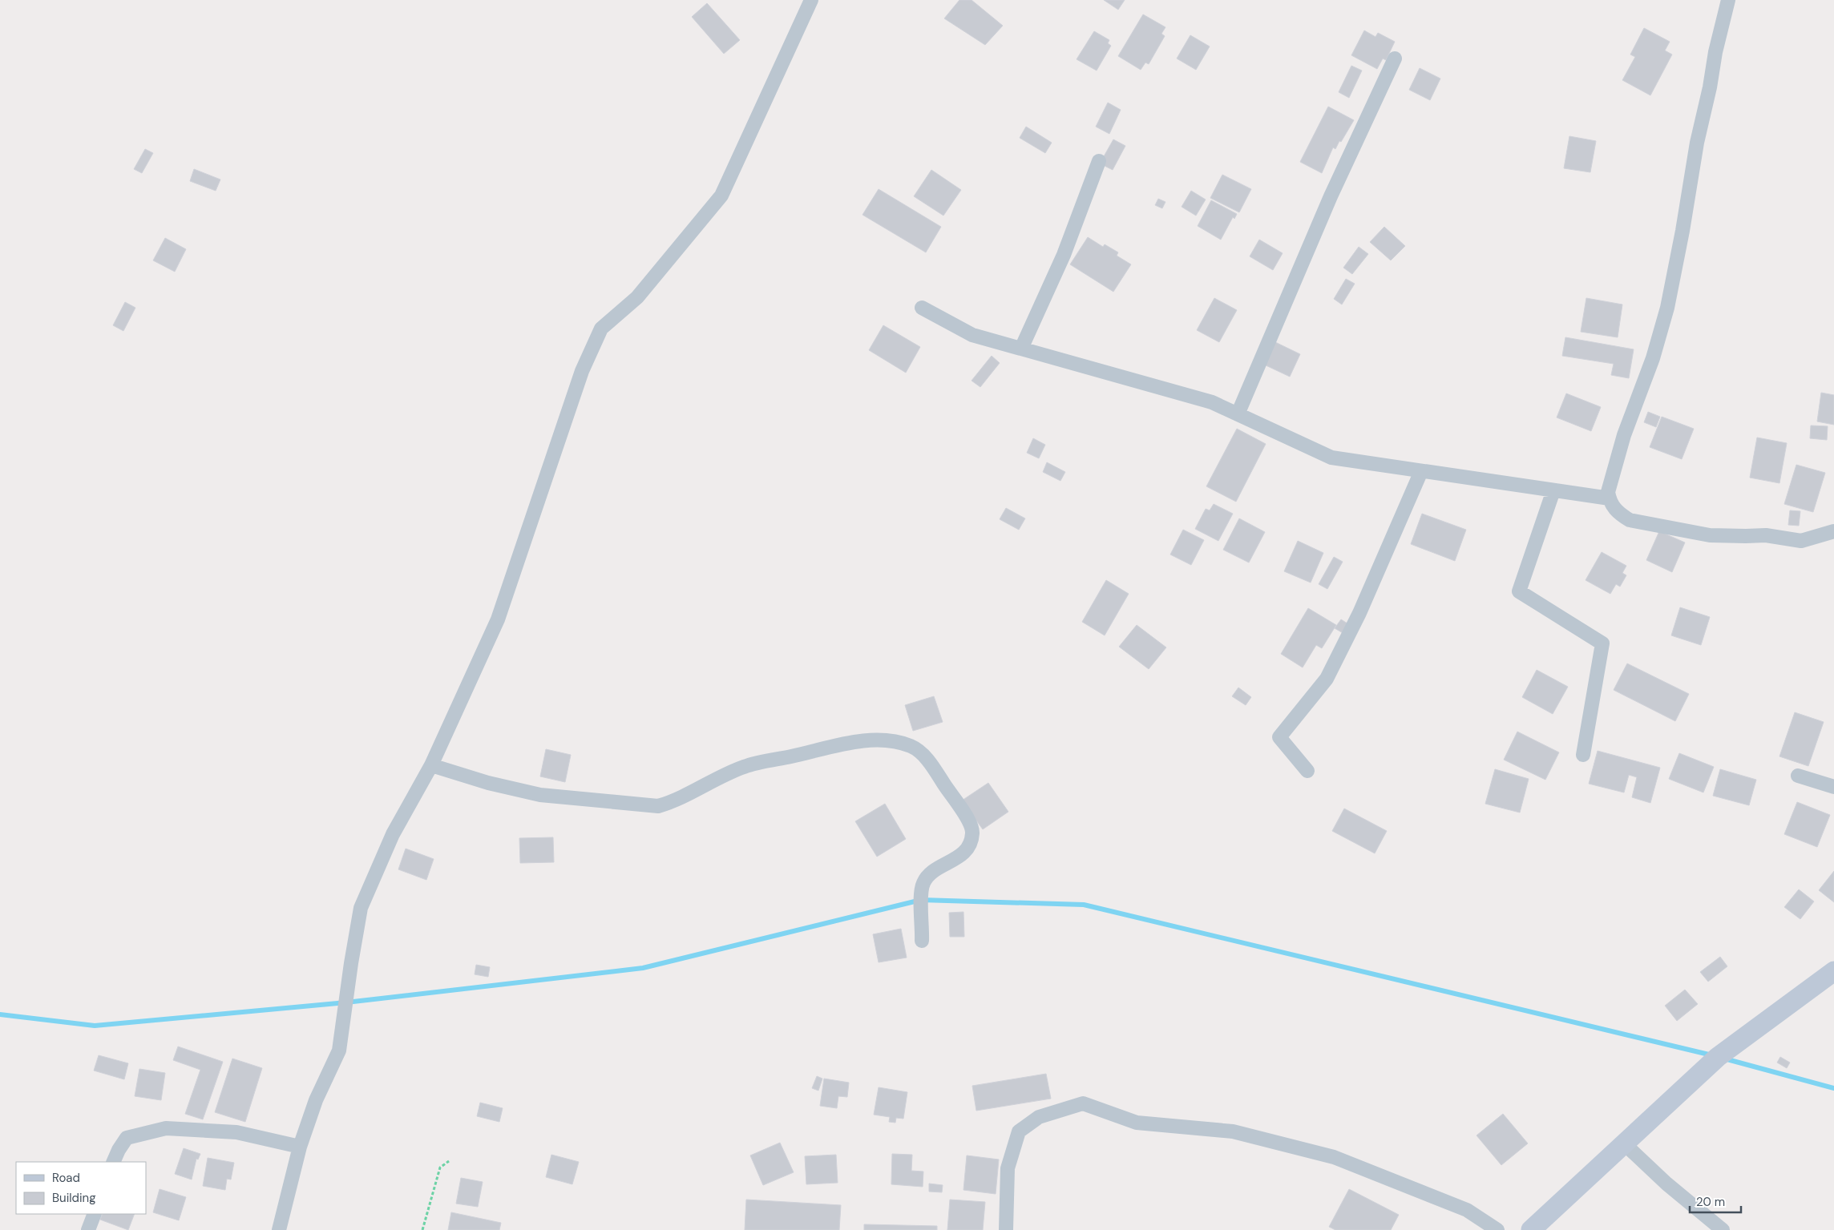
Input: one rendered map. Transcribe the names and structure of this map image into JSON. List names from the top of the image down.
{
  "legend": ["Road", "Building"],
  "scale_bar": "20 m"
}
